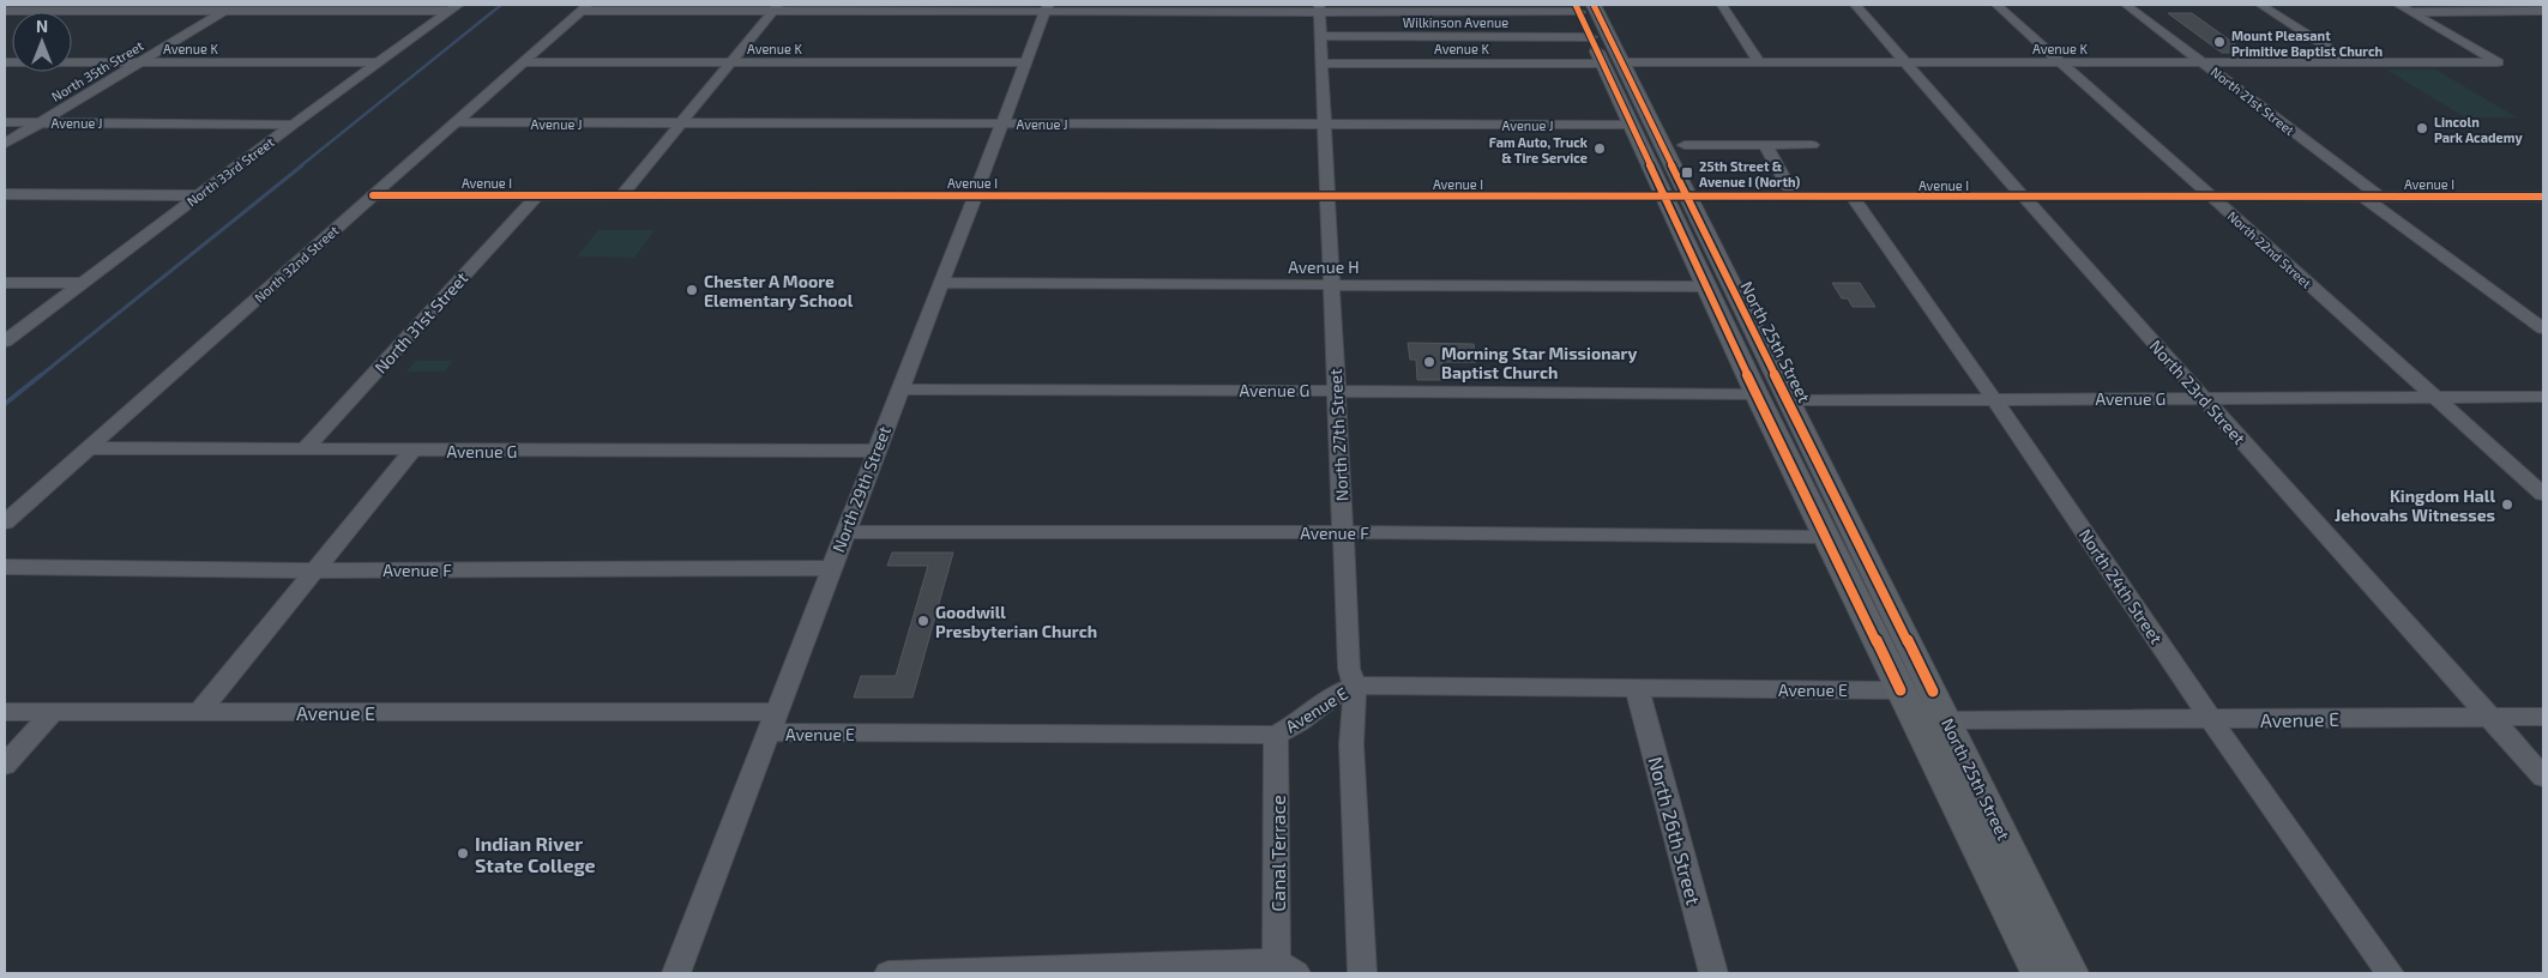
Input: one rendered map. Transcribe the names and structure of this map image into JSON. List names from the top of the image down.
{
  "streets": {
    "main road": ["North 25th Street"],
    "street": [
      "Wilkinson Avenue",
      "Avenue K",
      "North 35th Street",
      "North 21st Street",
      "Avenue J",
      "North 33rd Street",
      "Avenue I",
      "North 22nd Street",
      "North 32nd Street",
      "Avenue H",
      "North 31st Street",
      "Avenue G",
      "North 23rd Street",
      "North 27th Street",
      "North 29th Street",
      "Avenue F",
      "North 24th Street",
      "Avenue E",
      "North 26th Street",
      "Canal Terrace"
    ]
  },
  "crossings": [
    ["Wilkinson Avenue", "North 25th Street"],
    ["Wilkinson Avenue", "North 27th Street"],
    ["Avenue K", "North 35th Street"],
    ["Avenue K", "North 21st Street"],
    ["Avenue K", "North 33rd Street"],
    ["Avenue K", "North 22nd Street"],
    ["Avenue K", "North 32nd Street"],
    ["Avenue K", "North 25th Street"],
    ["Avenue K", "North 23rd Street"],
    ["Avenue K", "North 27th Street"],
    ["Avenue K", "North 29th Street"],
    ["North 35th Street", "Avenue J"],
    ["North 21st Street", "Avenue I"],
    ["Avenue J", "North 33rd Street"],
    ["Avenue J", "North 32nd Street"],
    ["Avenue J", "North 25th Street"],
    ["Avenue J", "North 27th Street"],
    ["Avenue J", "North 29th Street"],
    ["Avenue I", "North 22nd Street"],
    ["Avenue I", "North 32nd Street"],
    ["Avenue I", "North 31st Street"],
    ["Avenue I", "North 25th Street"],
    ["Avenue I", "North 23rd Street"],
    ["Avenue I", "North 27th Street"],
    ["Avenue I", "North 29th Street"],
    ["Avenue I", "North 24th Street"],
    ["North 22nd Street", "Avenue G"],
    ["North 32nd Street", "Avenue G"],
    ["Avenue H", "North 25th Street"],
    ["Avenue H", "North 27th Street"],
    ["Avenue H", "North 29th Street"],
    ["North 31st Street", "Avenue G"],
    ["North 25th Street", "Avenue G"],
    ["North 25th Street", "Avenue F"],
    ["North 25th Street", "Avenue E"],
    ["Avenue G", "North 23rd Street"],
    ["Avenue G", "North 27th Street"],
    ["Avenue G", "North 29th Street"],
    ["Avenue G", "North 24th Street"],
    ["North 23rd Street", "Avenue E"],
    ["North 27th Street", "Avenue F"],
    ["North 27th Street", "Avenue E"],
    ["North 29th Street", "Avenue F"],
    ["North 29th Street", "Avenue E"],
    ["North 24th Street", "Avenue E"],
    ["Avenue E", "North 26th Street"],
    ["Avenue E", "Canal Terrace"]
  ],
  "places": {
    "other": [
      "Mount Pleasant Primitive Baptist Church",
      "Lincoln Park Academy",
      "Fam Auto, Truck & Tire Service",
      "Chester A Moore Elementary School",
      "Morning Star Missionary Baptist Church",
      "Kingdom Hall Jehovahs Witnesses",
      "Goodwill Presbyterian Church",
      "Indian River State College"
    ],
    "transit": ["25th Street & Avenue I (North)"]
  },
  "north": "top"
}
